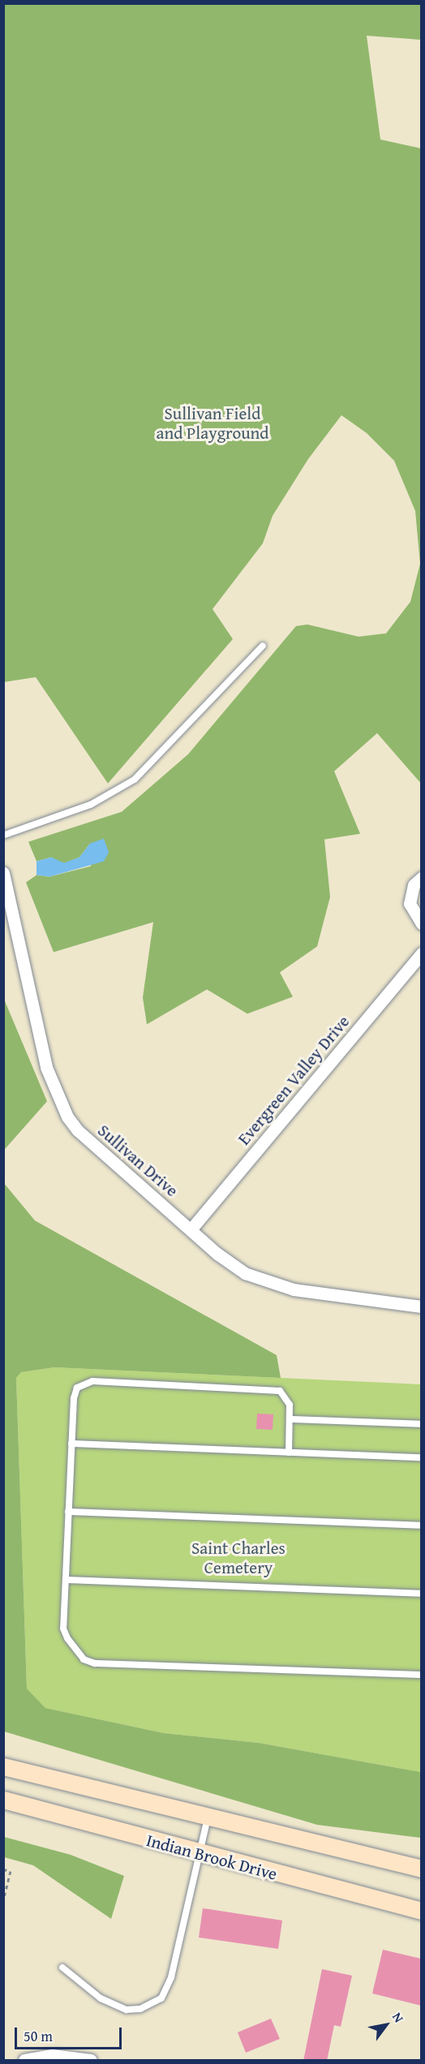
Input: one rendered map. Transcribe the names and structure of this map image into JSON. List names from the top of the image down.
{
  "streets": {
    "main road": ["Indian Brook Drive"],
    "street": ["Evergreen Valley Drive", "Sullivan Drive"]
  },
  "crossings": [
    ["Evergreen Valley Drive", "Sullivan Drive"]
  ],
  "parks": ["Sullivan Field and Playground", "Saint Charles Cemetery"],
  "scale_bar": "50 m",
  "north": "top right"
}
